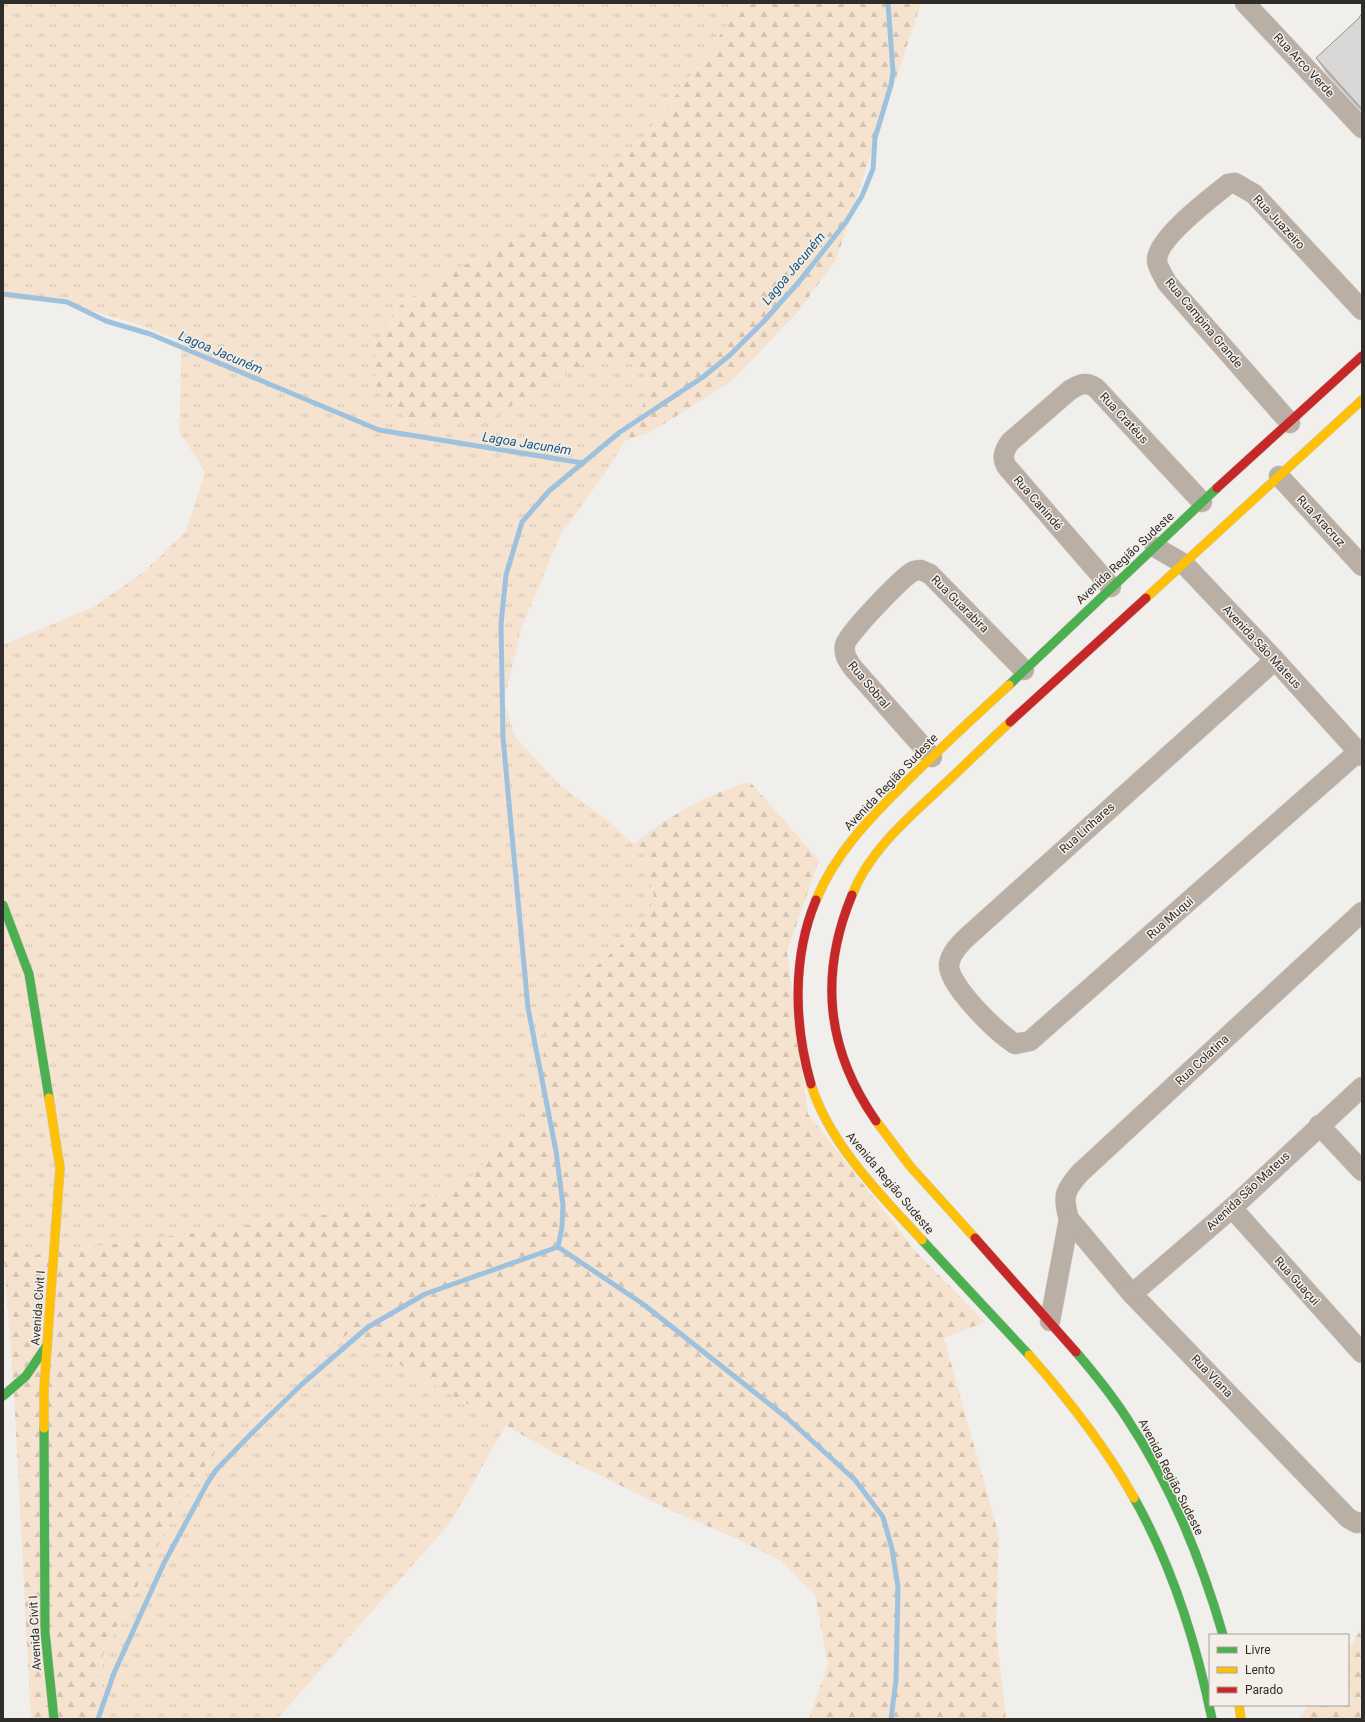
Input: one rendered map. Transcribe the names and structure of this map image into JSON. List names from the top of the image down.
{
  "streets": {
    "street": [
      "Rua Arco Verde",
      "Rua Juazeiro",
      "Rua Campina Grande",
      "Rua Cratéus",
      "Rua Canindé",
      "Rua Aracruz",
      "Avenida Região Sudeste",
      "Rua Guarabira",
      "Avenida São Mateus",
      "Rua Sobral",
      "Rua Linhares",
      "Rua Muqui",
      "Rua Colatina",
      "Rua Guaçui",
      "Avenida Civit I",
      "Rua Viana"
    ]
  },
  "crossings": [
    ["Rua Juazeiro", "Rua Campina Grande"],
    ["Rua Campina Grande", "Avenida Região Sudeste"],
    ["Rua Cratéus", "Rua Canindé"],
    ["Rua Cratéus", "Avenida Região Sudeste"],
    ["Rua Canindé", "Avenida Região Sudeste"],
    ["Rua Aracruz", "Avenida Região Sudeste"],
    ["Avenida Região Sudeste", "Rua Guarabira"],
    ["Avenida Região Sudeste", "Avenida São Mateus"],
    ["Avenida Região Sudeste", "Rua Sobral"],
    ["Rua Guarabira", "Rua Sobral"],
    ["Avenida São Mateus", "Rua Linhares"],
    ["Avenida São Mateus", "Rua Muqui"],
    ["Avenida São Mateus", "Rua Guaçui"],
    ["Avenida São Mateus", "Rua Viana"],
    ["Rua Linhares", "Rua Muqui"],
    ["Rua Colatina", "Rua Viana"]
  ],
  "water": ["Lagoa Jacuném"],
  "legend": ["Livre", "Lento", "Parado"]
}
